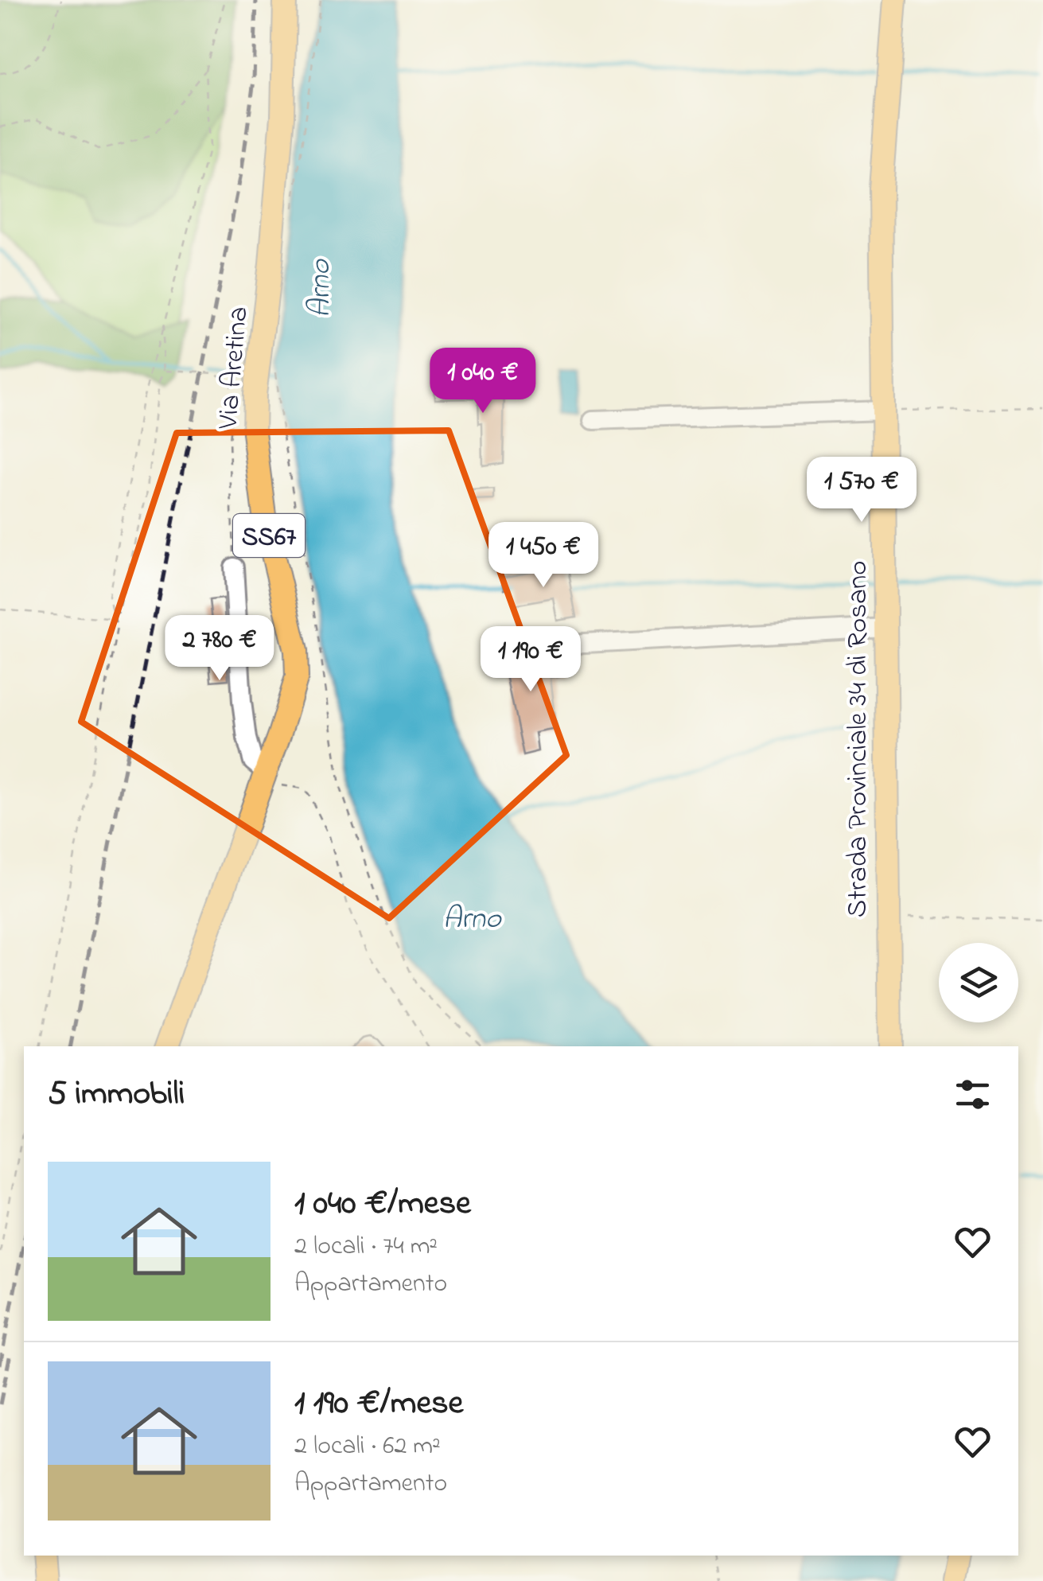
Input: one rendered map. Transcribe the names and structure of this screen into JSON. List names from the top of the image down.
{
  "streets": {
    "main road": ["Via Aretina", "SS67", "Strada Provinciale 34 di Rosano"]
  },
  "water": ["Arno"],
  "page": {
    "price": [
      "1 040 €",
      "1 570 €",
      "1 450 €",
      "2 780 €",
      "1 190 €"
    ],
    "heading": "5 immobili",
    "list": [
      {
        "name": "1 040 €/mese",
        "note": "2 locali · 74 m² · Appartamento"
      },
      {
        "name": "1 190 €/mese",
        "note": "2 locali · 62 m² · Appartamento"
      }
    ]
  }
}
